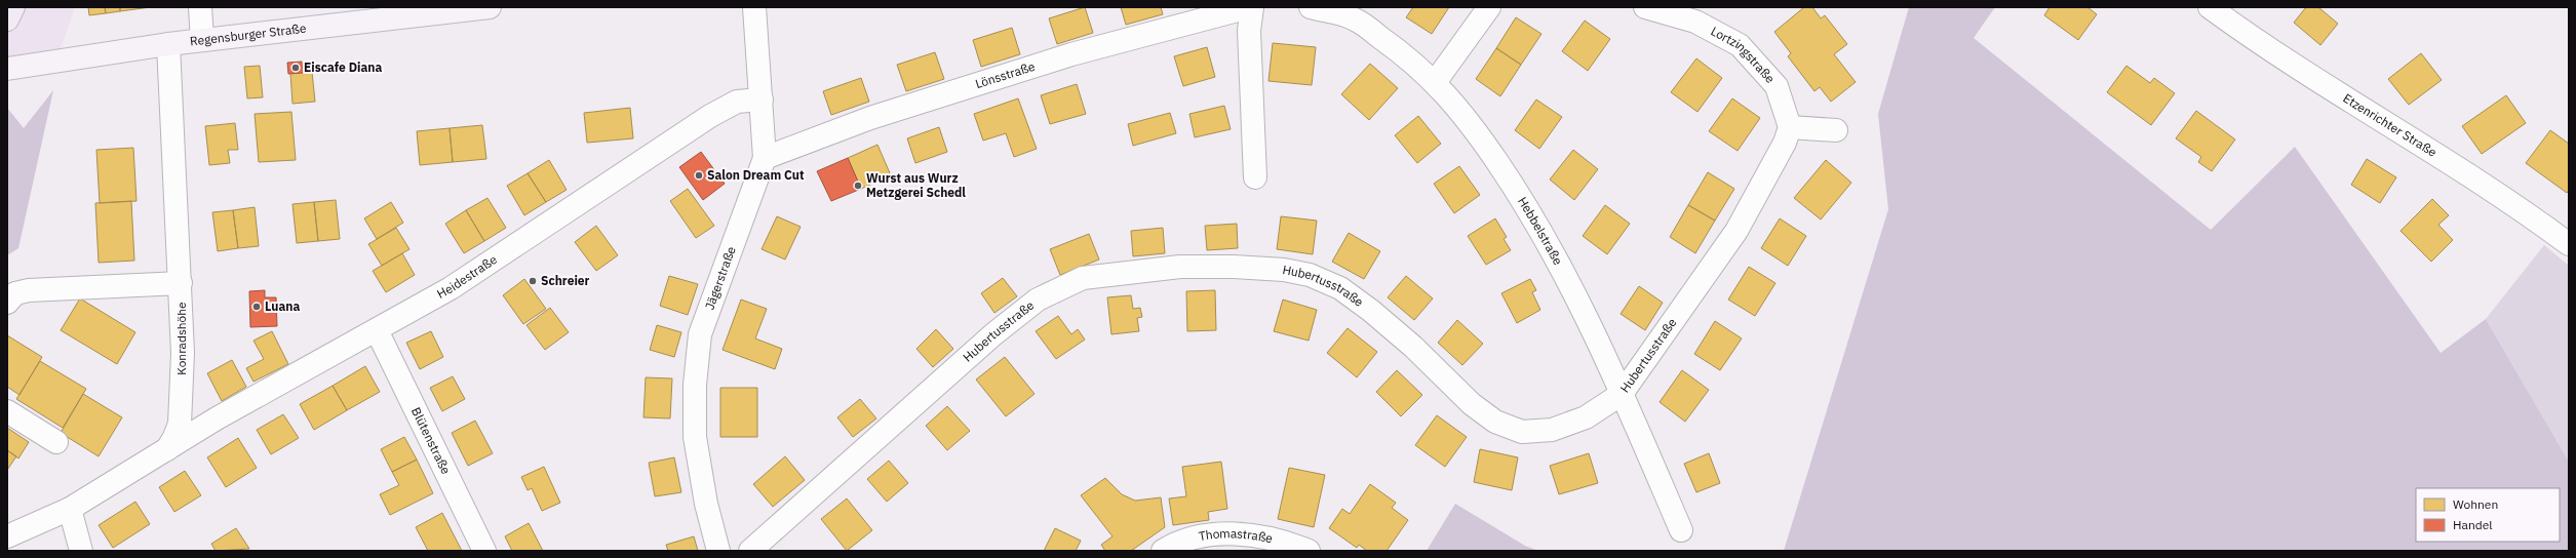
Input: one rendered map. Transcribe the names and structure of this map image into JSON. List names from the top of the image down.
{
  "streets": {
    "main road": ["Regensburger Straße"],
    "street": [
      "Lortzingstraße",
      "Lönsstraße",
      "Etzenrichter Straße",
      "Hebbelstraße",
      "Heidestraße",
      "Jägerstraße",
      "Hubertusstraße",
      "Konradshöhe",
      "Blütenstraße",
      "Thomastraße"
    ]
  },
  "crossings": [
    ["Regensburger Straße", "Konradshöhe"],
    ["Lortzingstraße", "Hubertusstraße"],
    ["Lönsstraße", "Jägerstraße"],
    ["Hebbelstraße", "Hubertusstraße"],
    ["Heidestraße", "Jägerstraße"],
    ["Heidestraße", "Konradshöhe"],
    ["Heidestraße", "Blütenstraße"]
  ],
  "places": [
    "Eiscafe Diana",
    "Salon Dream Cut",
    "Wurst aus Wurz Metzgerei Schedl",
    "Schreier",
    "Luana"
  ],
  "legend": ["Wohnen", "Handel"]
}
